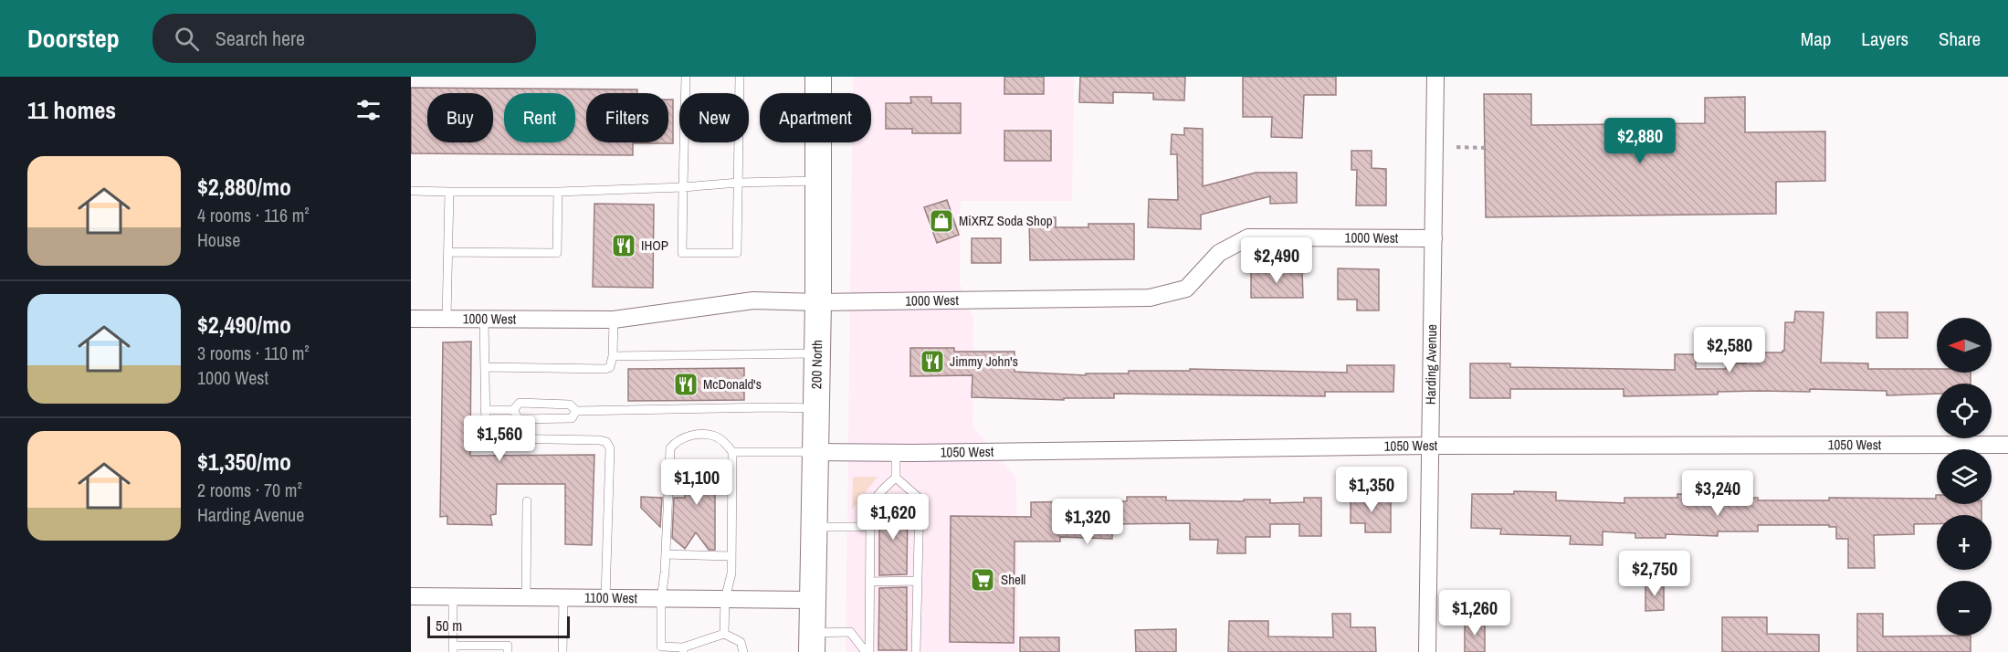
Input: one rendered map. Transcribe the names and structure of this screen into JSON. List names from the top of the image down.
{
  "streets": {
    "main road": ["200 North"],
    "street": [
      "1000 West",
      "Harding Avenue",
      "1050 West",
      "1100 West"
    ]
  },
  "crossings": [
    ["1000 West", "200 North"],
    ["1000 West", "Harding Avenue"],
    ["200 North", "1050 West"],
    ["200 North", "1100 West"],
    ["Harding Avenue", "1050 West"]
  ],
  "places": {
    "shop": ["MiXRZ Soda Shop"],
    "restaurant": ["IHOP", "Jimmy John's", "McDonald's"],
    "supermarket": ["Shell"]
  },
  "scale_bar": "50 m",
  "north": "left",
  "page": {
    "header": "Doorstep",
    "search": "Search here",
    "nav": ["Map", "Layers", "Share"],
    "heading": "11 homes",
    "chip": [
      "Buy",
      "Rent",
      "Filters",
      "New",
      "Apartment"
    ],
    "price": [
      "$2,880",
      "$2,490",
      "$2,580",
      "$1,560",
      "$1,100",
      "$1,350",
      "$3,240",
      "$1,620",
      "$1,320",
      "$2,750",
      "$1,260"
    ],
    "list": [
      {
        "name": "$2,880/mo",
        "note": "4 rooms · 116 m² · House"
      },
      {
        "name": "$2,490/mo",
        "note": "3 rooms · 110 m² · 1000 West"
      },
      {
        "name": "$1,350/mo",
        "note": "2 rooms · 70 m² · Harding Avenue"
      }
    ],
    "map_buttons": ["+", "−"],
    "scale": "50 m"
  }
}
